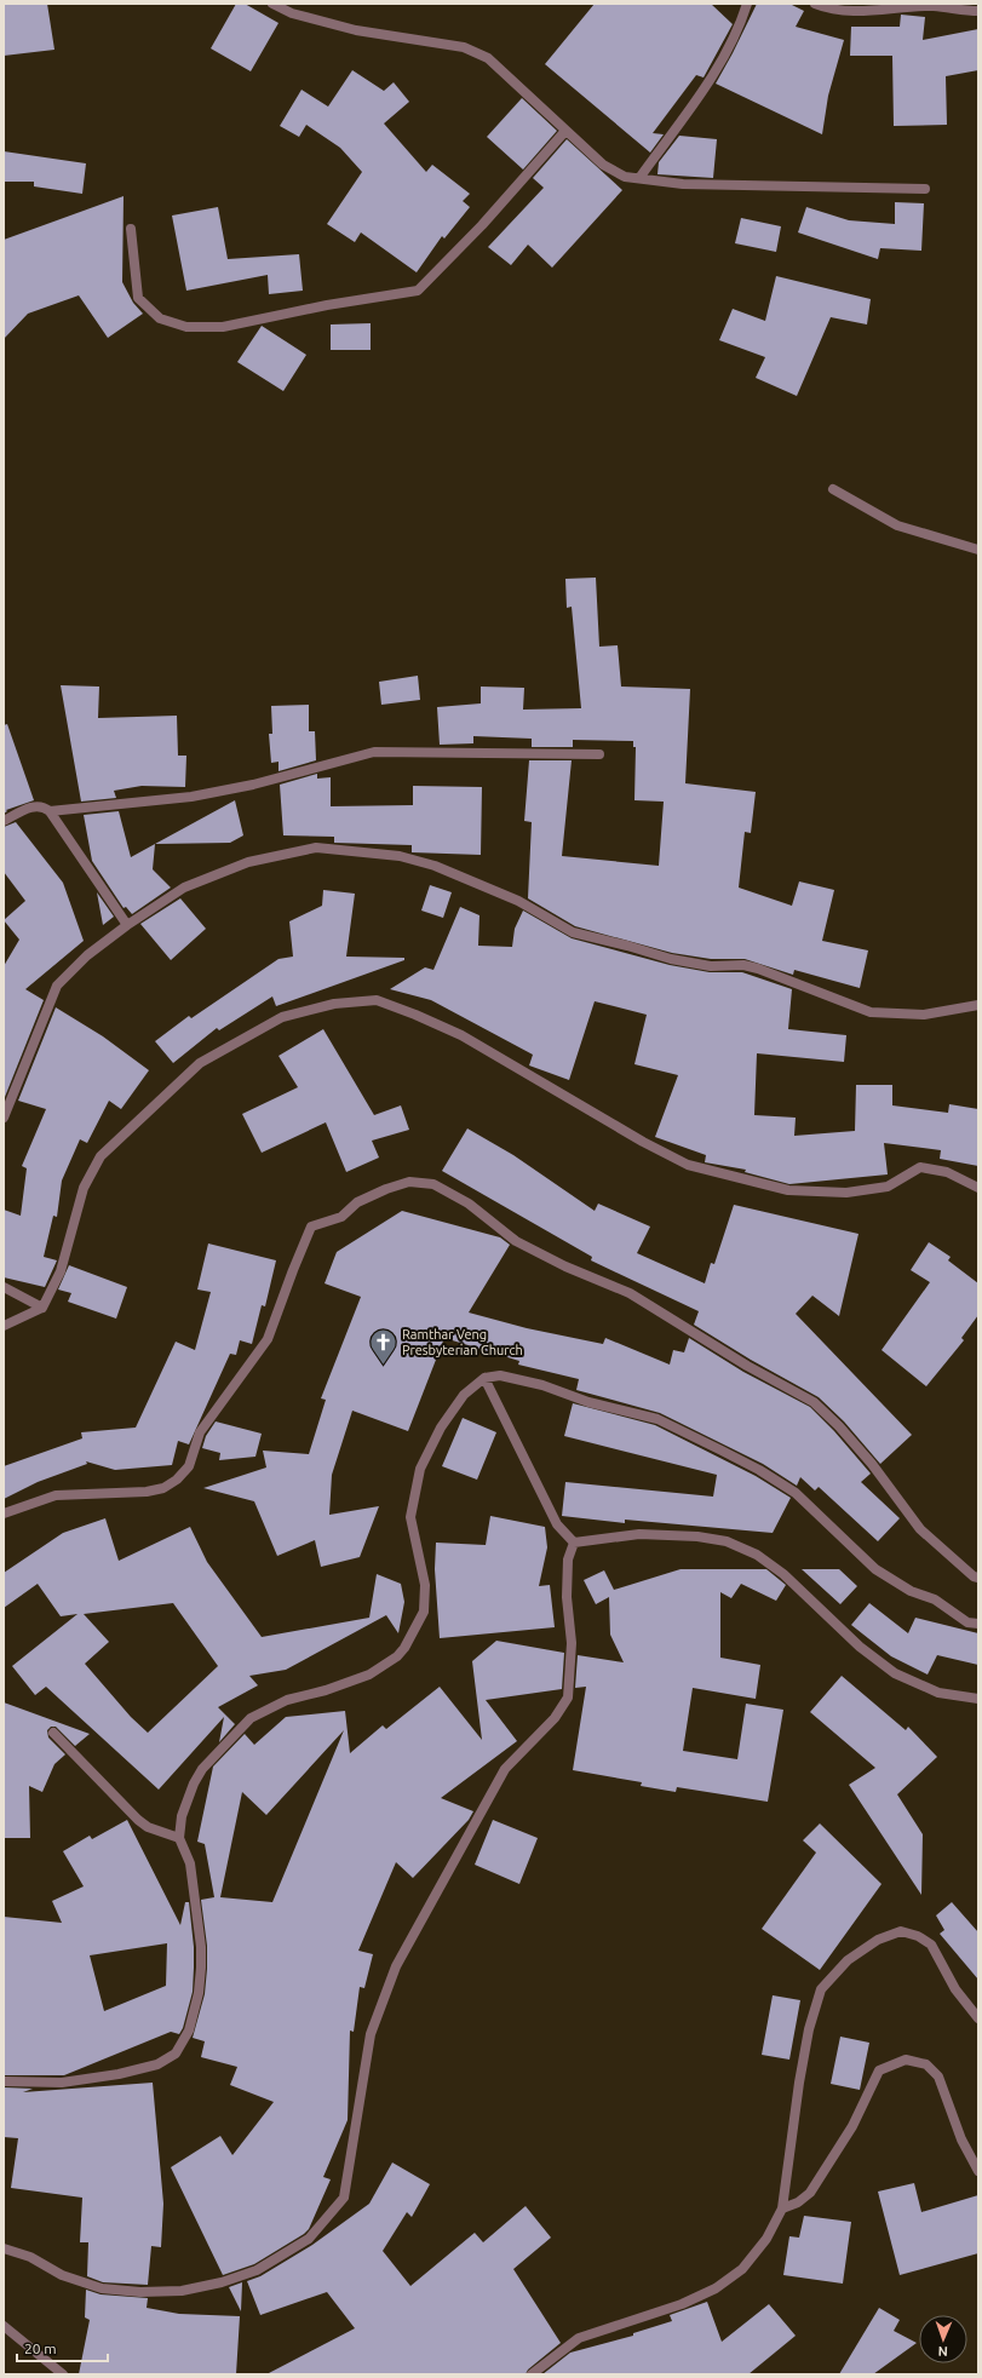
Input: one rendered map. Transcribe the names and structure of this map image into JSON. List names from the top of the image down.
{
  "places": {
    "church": ["Ramthar Veng Presbyterian Church"]
  },
  "scale_bar": "20 m",
  "north": "bottom"
}
